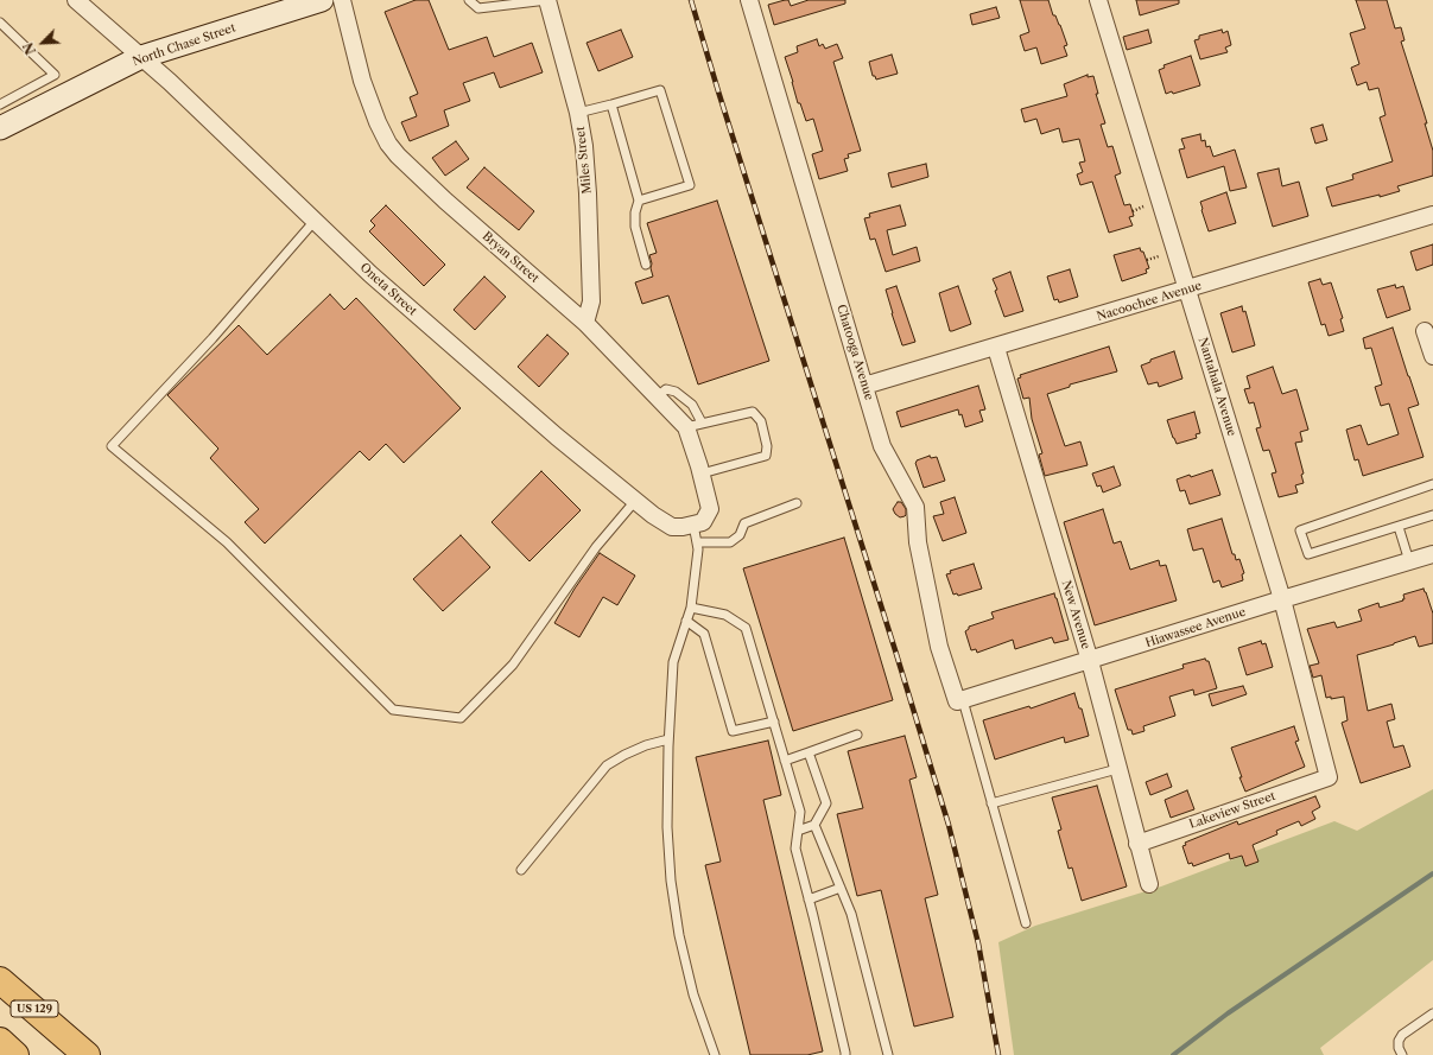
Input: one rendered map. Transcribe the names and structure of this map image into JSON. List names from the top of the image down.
{
  "streets": {
    "highway": ["US 129"],
    "main road": ["North Chase Street"],
    "street": [
      "Miles Street",
      "Bryan Street",
      "Oneta Street",
      "Nacoochee Avenue",
      "Chatooga Avenue",
      "Nantahala Avenue",
      "New Avenue",
      "Hiawassee Avenue",
      "Lakeview Street"
    ]
  },
  "crossings": [
    ["North Chase Street", "Oneta Street"],
    ["Miles Street", "Bryan Street"],
    ["Bryan Street", "Oneta Street"],
    ["Nacoochee Avenue", "Chatooga Avenue"],
    ["Nacoochee Avenue", "Nantahala Avenue"],
    ["Nacoochee Avenue", "New Avenue"],
    ["Chatooga Avenue", "Hiawassee Avenue"],
    ["Nantahala Avenue", "Hiawassee Avenue"],
    ["Nantahala Avenue", "Lakeview Street"],
    ["New Avenue", "Hiawassee Avenue"],
    ["New Avenue", "Lakeview Street"]
  ],
  "north": "bottom left"
}
